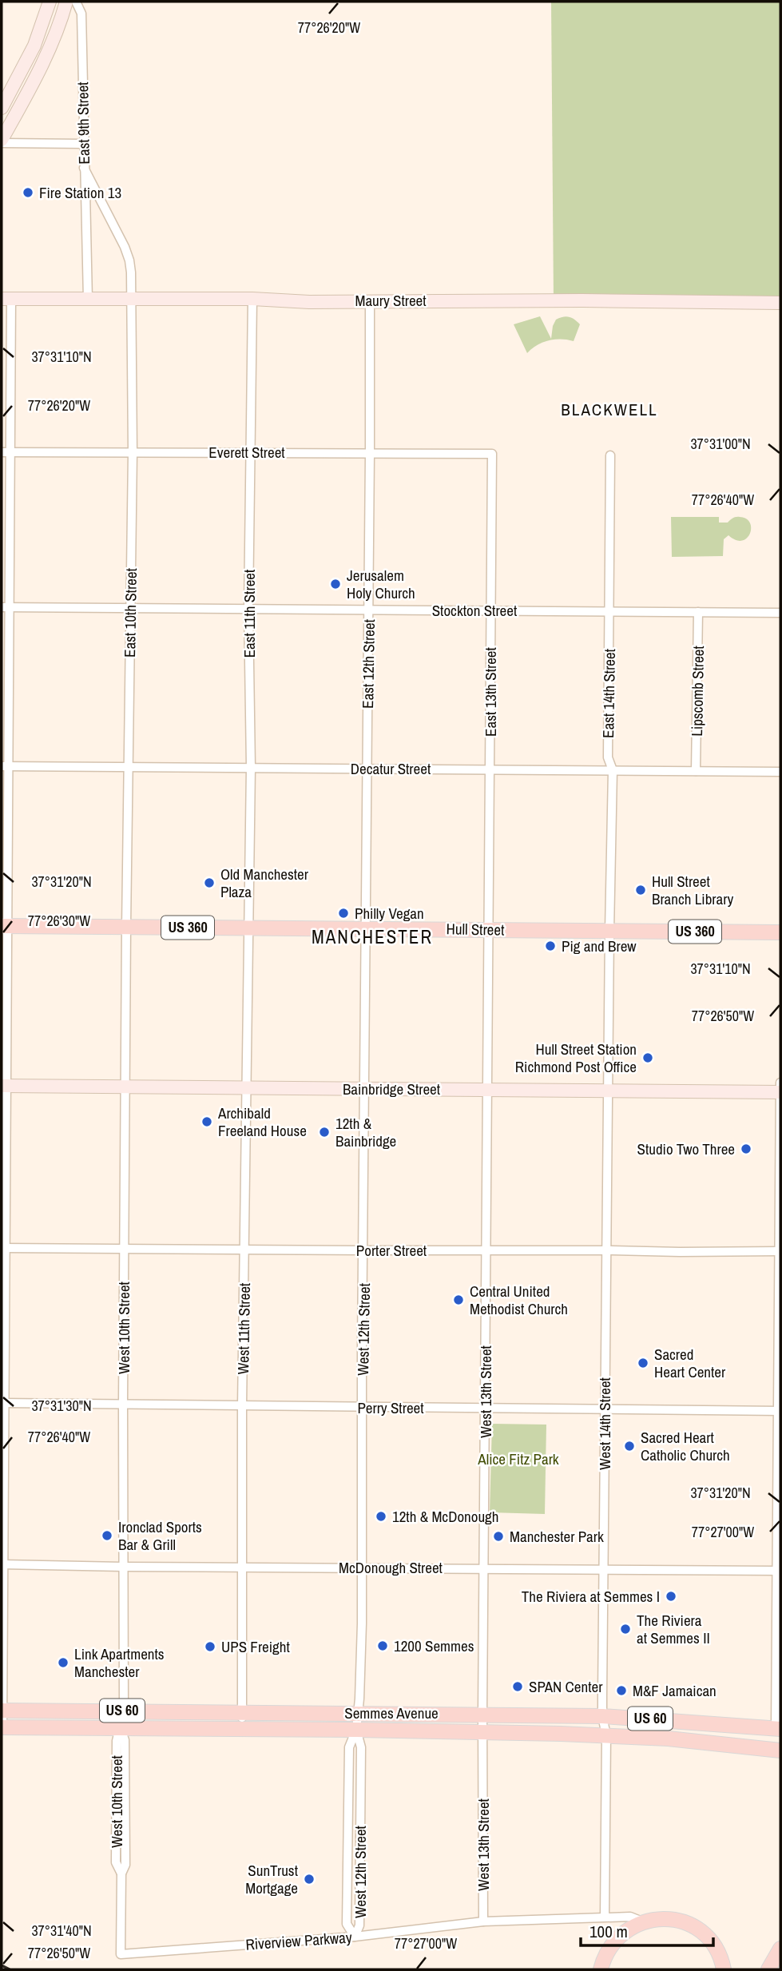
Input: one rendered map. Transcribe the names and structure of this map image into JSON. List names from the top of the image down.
{
  "streets": {
    "main road": [
      "US 360",
      "Hull Street",
      "US 60",
      "Semmes Avenue"
    ],
    "street": [
      "East 9th Street",
      "Maury Street",
      "Everett Street",
      "Stockton Street",
      "East 10th Street",
      "East 11th Street",
      "East 12th Street",
      "Lipscomb Street",
      "East 13th Street",
      "East 14th Street",
      "Decatur Street",
      "Bainbridge Street",
      "Porter Street",
      "West 10th Street",
      "West 11th Street",
      "West 12th Street",
      "West 13th Street",
      "Perry Street",
      "West 14th Street",
      "McDonough Street",
      "Riverview Parkway"
    ]
  },
  "crossings": [
    ["East 9th Street", "Maury Street"],
    ["East 9th Street", "East 10th Street"],
    ["Maury Street", "East 10th Street"],
    ["Maury Street", "East 11th Street"],
    ["Maury Street", "East 12th Street"],
    ["Everett Street", "East 10th Street"],
    ["Everett Street", "East 11th Street"],
    ["Everett Street", "East 12th Street"],
    ["Everett Street", "East 13th Street"],
    ["Stockton Street", "East 10th Street"],
    ["Stockton Street", "East 11th Street"],
    ["Stockton Street", "East 12th Street"],
    ["Stockton Street", "Lipscomb Street"],
    ["Stockton Street", "East 13th Street"],
    ["Stockton Street", "East 14th Street"],
    ["East 10th Street", "Decatur Street"],
    ["East 10th Street", "Hull Street"],
    ["East 10th Street", "West 10th Street"],
    ["East 11th Street", "Decatur Street"],
    ["East 11th Street", "Hull Street"],
    ["East 11th Street", "West 11th Street"],
    ["East 12th Street", "Decatur Street"],
    ["East 12th Street", "Hull Street"],
    ["East 12th Street", "West 12th Street"],
    ["Lipscomb Street", "Decatur Street"],
    ["East 13th Street", "Decatur Street"],
    ["East 13th Street", "Hull Street"],
    ["East 13th Street", "West 13th Street"],
    ["East 14th Street", "Decatur Street"],
    ["East 14th Street", "Hull Street"],
    ["East 14th Street", "West 14th Street"],
    ["Hull Street", "West 10th Street"],
    ["Hull Street", "West 11th Street"],
    ["Hull Street", "West 12th Street"],
    ["Hull Street", "West 13th Street"],
    ["Hull Street", "West 14th Street"],
    ["Bainbridge Street", "West 10th Street"],
    ["Bainbridge Street", "West 11th Street"],
    ["Bainbridge Street", "West 12th Street"],
    ["Bainbridge Street", "West 13th Street"],
    ["Bainbridge Street", "West 14th Street"],
    ["Porter Street", "West 10th Street"],
    ["Porter Street", "West 11th Street"],
    ["Porter Street", "West 12th Street"],
    ["Porter Street", "West 13th Street"],
    ["Porter Street", "West 14th Street"],
    ["West 10th Street", "Perry Street"],
    ["West 10th Street", "McDonough Street"],
    ["West 10th Street", "Semmes Avenue"],
    ["West 10th Street", "Riverview Parkway"],
    ["West 11th Street", "Perry Street"],
    ["West 11th Street", "McDonough Street"],
    ["West 11th Street", "Semmes Avenue"],
    ["West 12th Street", "Perry Street"],
    ["West 12th Street", "McDonough Street"],
    ["West 12th Street", "Semmes Avenue"],
    ["West 12th Street", "Riverview Parkway"],
    ["West 13th Street", "Perry Street"],
    ["West 13th Street", "McDonough Street"],
    ["West 13th Street", "Semmes Avenue"],
    ["West 13th Street", "Riverview Parkway"],
    ["Perry Street", "West 14th Street"],
    ["West 14th Street", "McDonough Street"],
    ["West 14th Street", "Semmes Avenue"],
    ["West 14th Street", "Riverview Parkway"]
  ],
  "districts": ["BLACKWELL", "MANCHESTER"],
  "parks": ["Alice Fitz Park"],
  "places": [
    "Fire Station 13",
    "Jerusalem Holy Church",
    "Old Manchester Plaza",
    "Hull Street Branch Library",
    "Philly Vegan",
    "Pig and Brew",
    "Hull Street Station Richmond Post Office",
    "Archibald Freeland House",
    "12th & Bainbridge",
    "Studio Two Three",
    "Central United Methodist Church",
    "Sacred Heart Center",
    "Sacred Heart Catholic Church",
    "12th & McDonough",
    "Ironclad Sports Bar & Grill",
    "Manchester Park",
    "The Riviera at Semmes I",
    "The Riviera at Semmes II",
    "1200 Semmes",
    "UPS Freight",
    "Link Apartments Manchester",
    "SPAN Center",
    "M&F Jamaican",
    "SunTrust Mortgage"
  ],
  "scale_bar": "100 m",
  "coordinates": [
    "77°26'20\"W",
    "37°31'10\"N",
    "37°31'00\"N",
    "77°26'40\"W",
    "37°31'20\"N",
    "77°26'30\"W",
    "77°26'50\"W",
    "37°31'30\"N",
    "77°27'00\"W",
    "37°31'40\"N"
  ]
}
